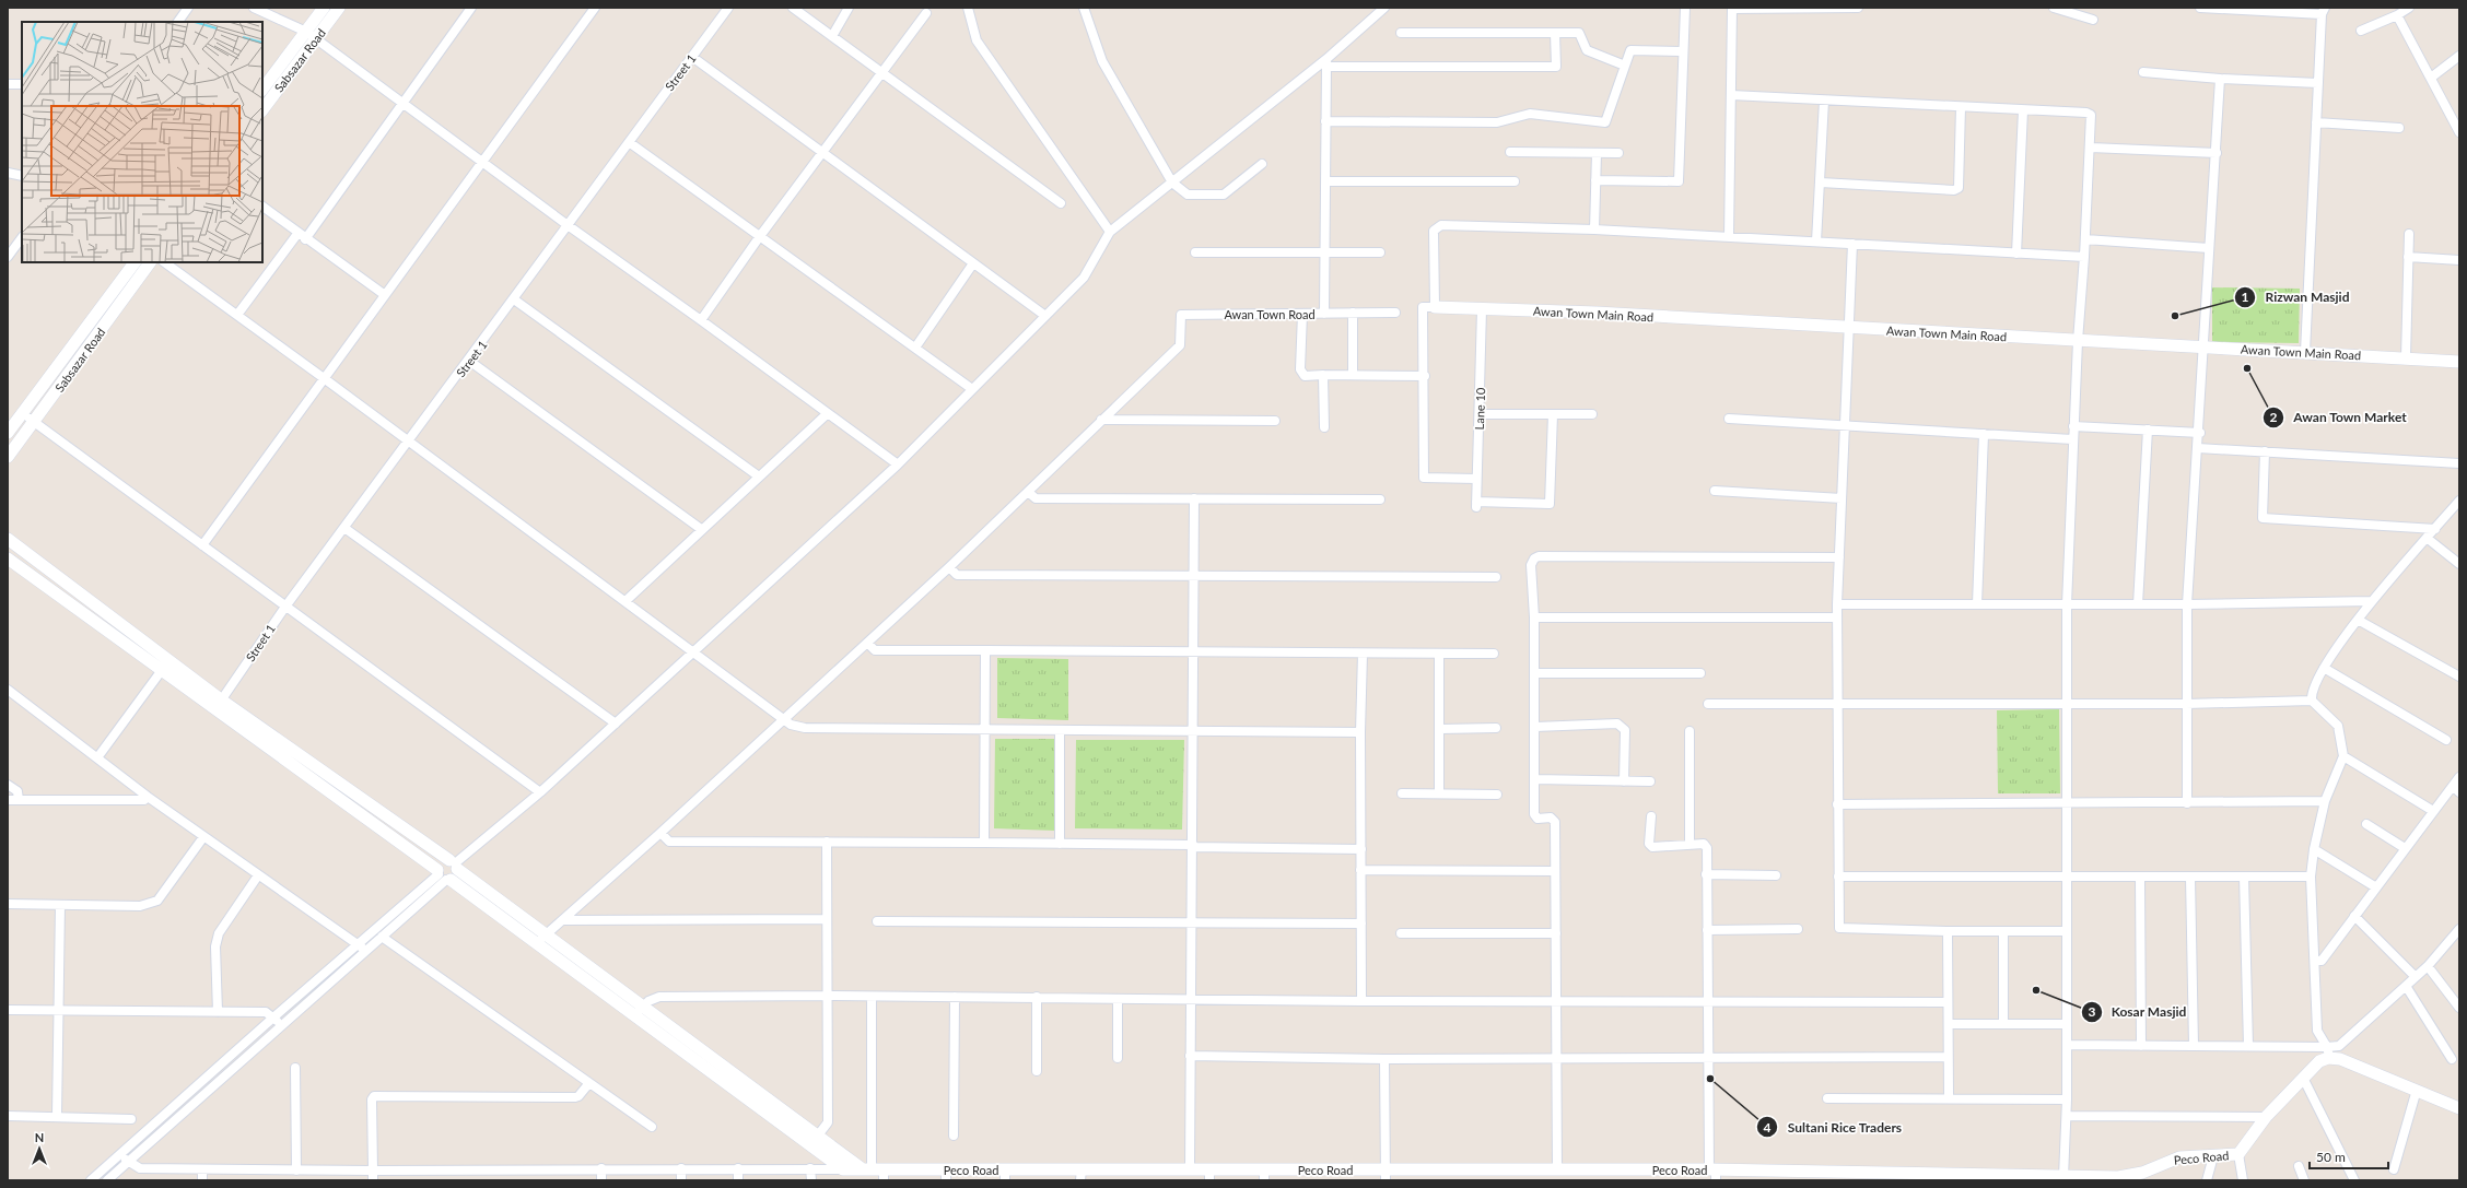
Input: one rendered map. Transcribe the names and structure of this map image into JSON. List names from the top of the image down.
{
  "streets": {
    "street": [
      "Sabsazar Road",
      "Street 1",
      "Awan Town Road",
      "Awan Town Main Road",
      "Lane 10",
      "Peco Road"
    ]
  },
  "crossings": [
    ["Awan Town Main Road", "Lane 10"]
  ],
  "places": [
    "Rizwan Masjid",
    "Awan Town Market",
    "Kosar Masjid",
    "Sultani Rice Traders"
  ],
  "scale_bar": "50 m",
  "north": "top"
}
